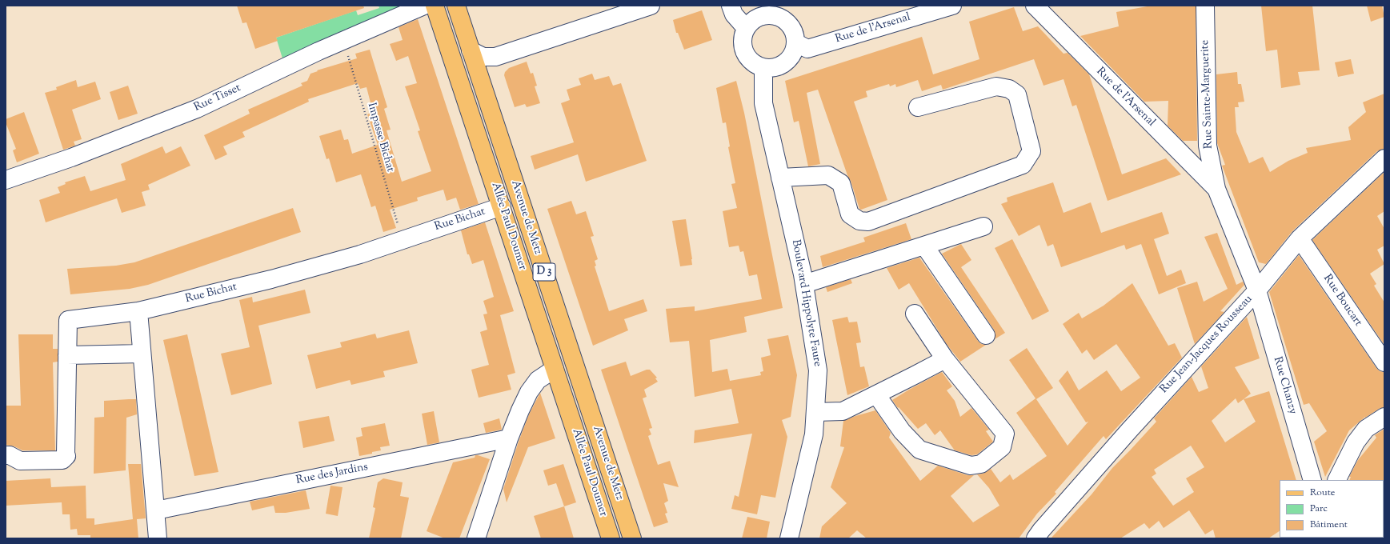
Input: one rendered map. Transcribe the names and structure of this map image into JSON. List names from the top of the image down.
{
  "streets": {
    "main road": ["Avenue de Metz", "Allée Paul Doumer", "D 3"],
    "street": [
      "Rue de l'Arsenal",
      "Rue Sainte-Marguerite",
      "Rue Tisset",
      "Rue Bichat",
      "Rue Boucart",
      "Boulevard Hippolyte Faure",
      "Rue Jean-Jacques Rousseau",
      "Rue Chanzy",
      "Rue des Jardins"
    ],
    "path": ["Impasse Bichat"]
  },
  "crossings": [
    ["Rue de l'Arsenal", "Rue Sainte-Marguerite"],
    ["Rue de l'Arsenal", "Boulevard Hippolyte Faure"],
    ["Rue Sainte-Marguerite", "Rue Jean-Jacques Rousseau"],
    ["Rue Sainte-Marguerite", "Rue Chanzy"],
    ["Rue Tisset", "Impasse Bichat"],
    ["Impasse Bichat", "Rue Bichat"],
    ["Rue Bichat", "Allée Paul Doumer"],
    ["Rue Boucart", "Rue Jean-Jacques Rousseau"],
    ["Rue Jean-Jacques Rousseau", "Rue Chanzy"]
  ],
  "legend": ["Route", "Parc", "Bâtiment"]
}
